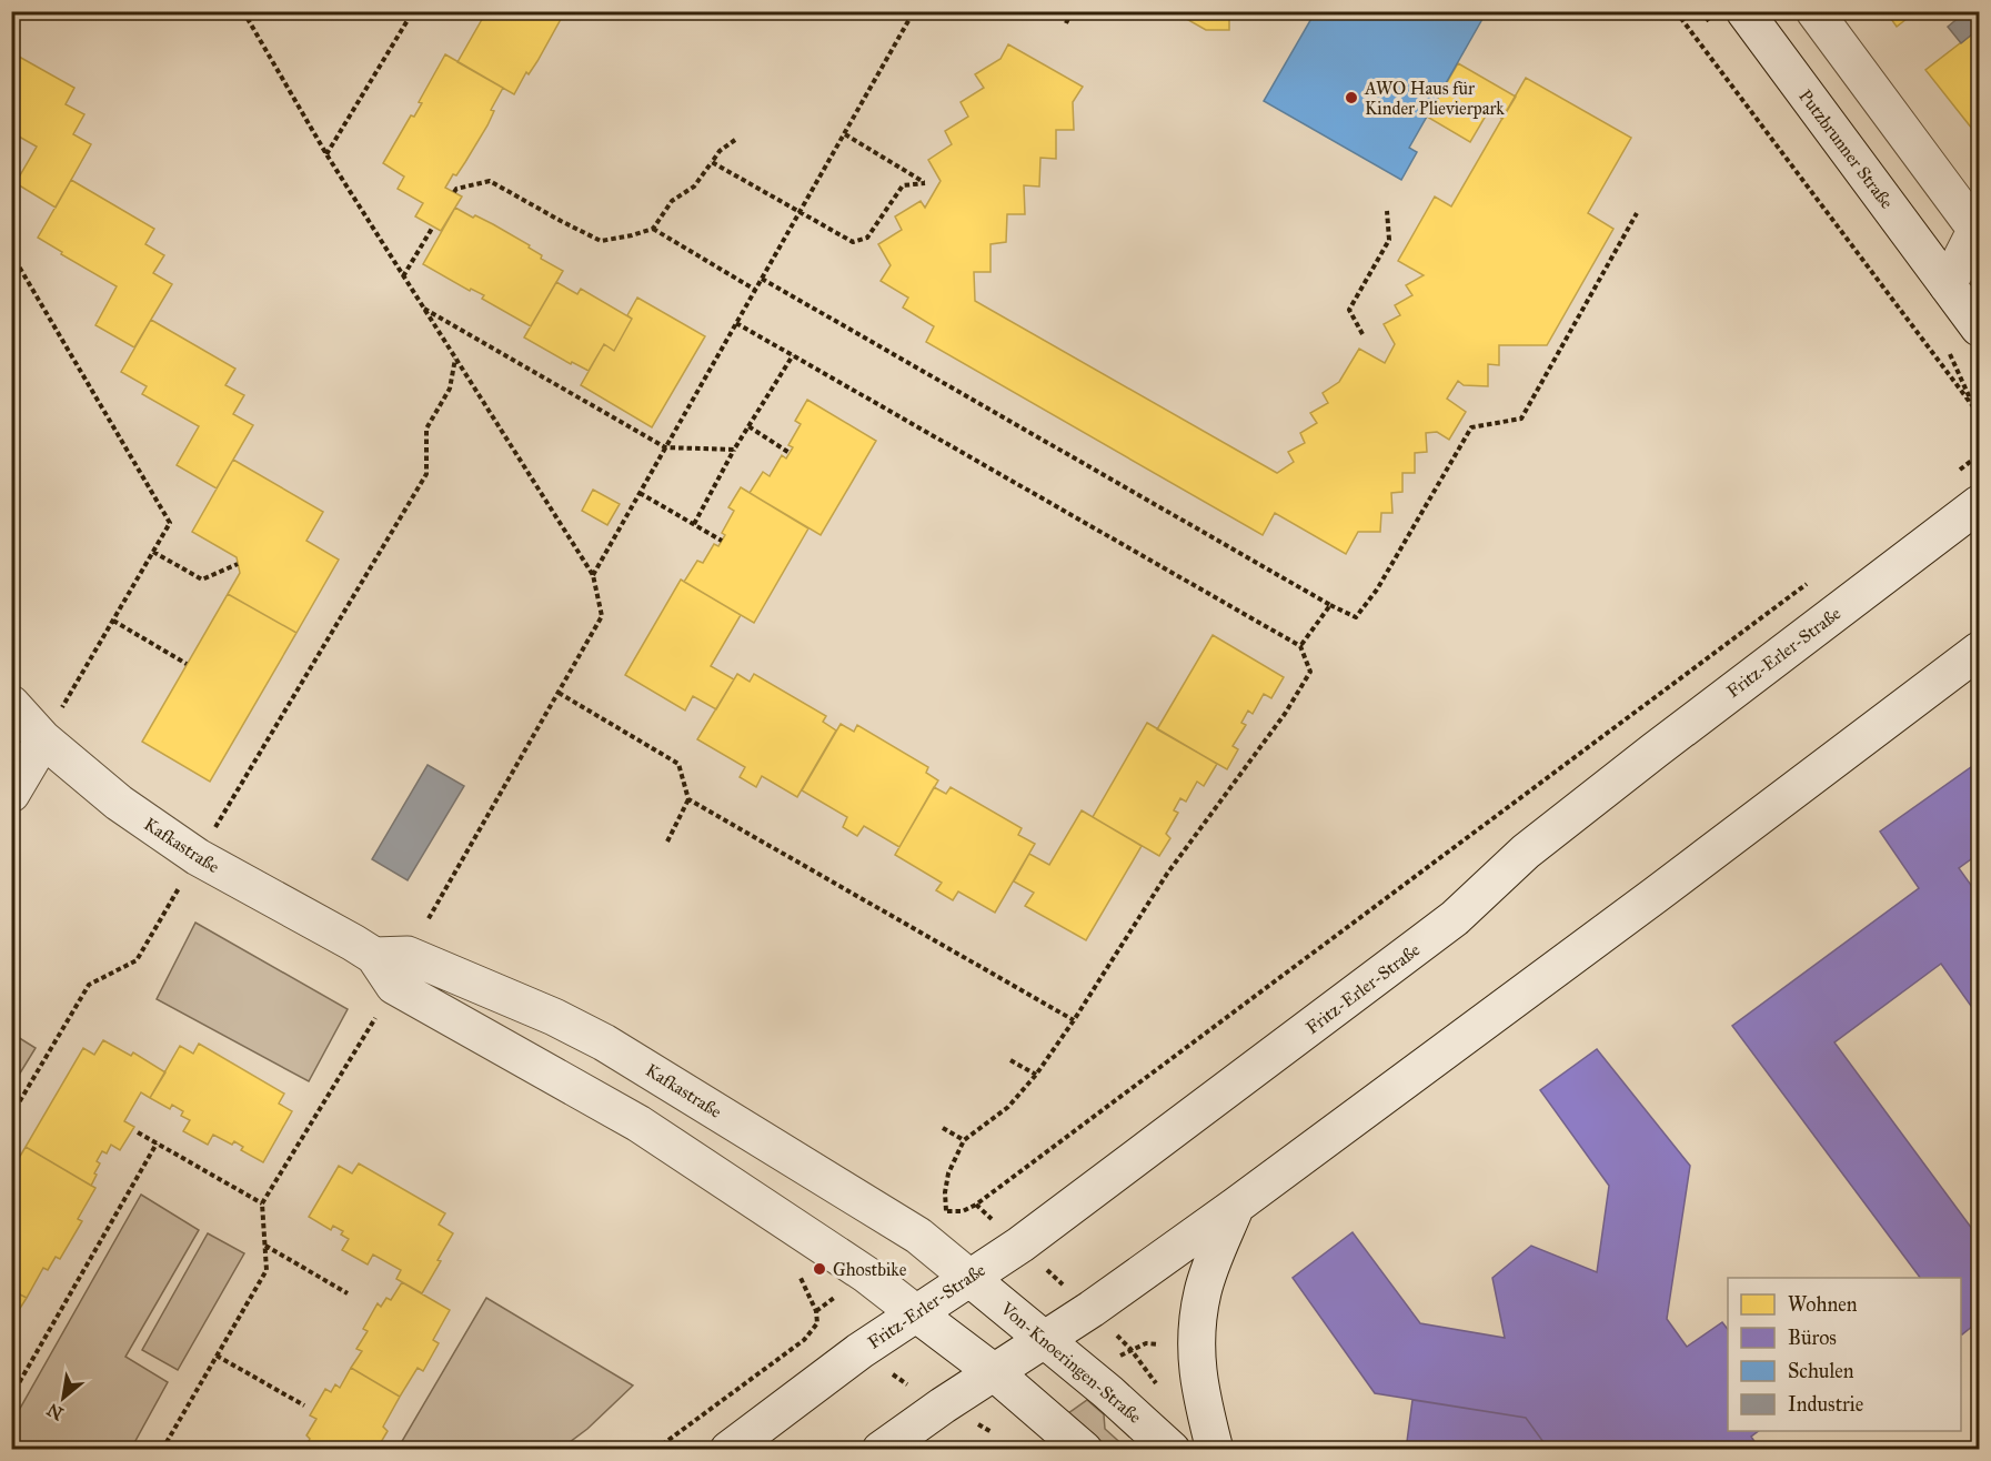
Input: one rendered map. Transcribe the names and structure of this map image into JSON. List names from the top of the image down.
{
  "streets": {
    "main road": [
      "Putzbrunner Straße",
      "Fritz-Erler-Straße",
      "Kafkastraße",
      "Von-Knoeringen-Straße"
    ]
  },
  "crossings": [
    ["Fritz-Erler-Straße", "Kafkastraße"],
    ["Fritz-Erler-Straße", "Von-Knoeringen-Straße"],
    ["Kafkastraße", "Von-Knoeringen-Straße"]
  ],
  "places": ["AWO Haus für Kinder Plievierpark", "Ghostbike"],
  "legend": [
    "Wohnen",
    "Büros",
    "Schulen",
    "Industrie"
  ],
  "north": "bottom left"
}
